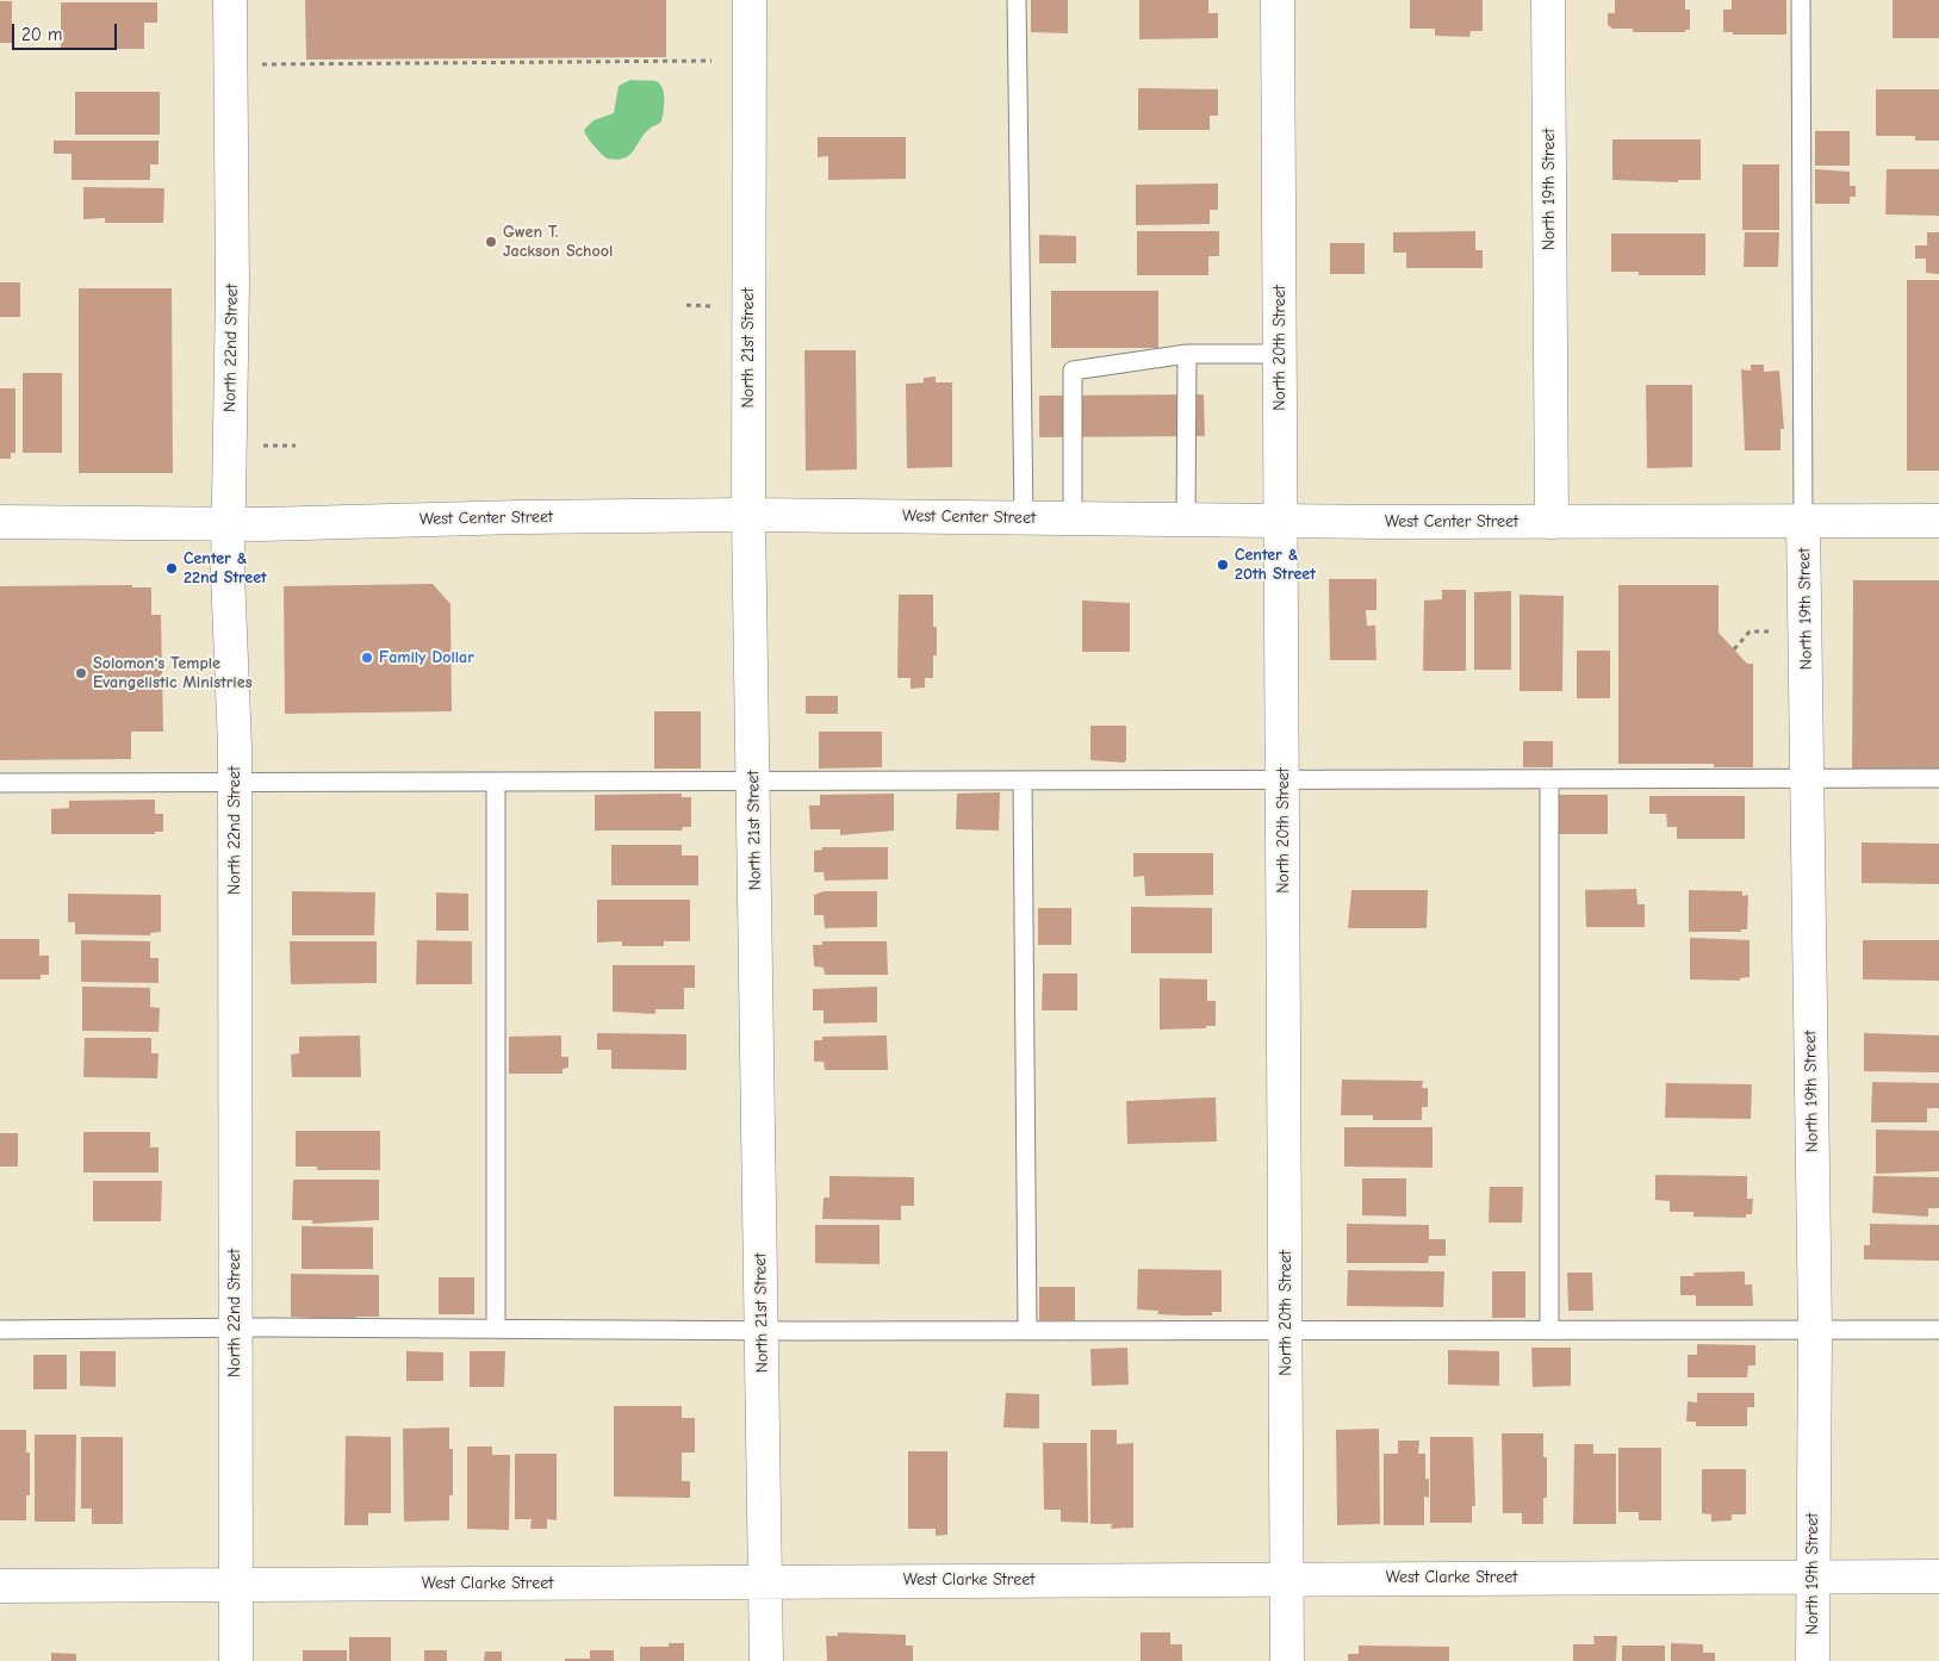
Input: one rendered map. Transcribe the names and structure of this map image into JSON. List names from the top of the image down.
{
  "streets": {
    "street": [
      "North 19th Street",
      "North 22nd Street",
      "North 21st Street",
      "North 20th Street",
      "West Center Street",
      "West Clarke Street"
    ]
  },
  "crossings": [
    ["North 19th Street", "West Center Street"],
    ["North 19th Street", "West Clarke Street"],
    ["North 22nd Street", "West Center Street"],
    ["North 22nd Street", "West Clarke Street"],
    ["North 21st Street", "West Center Street"],
    ["North 21st Street", "West Clarke Street"],
    ["North 20th Street", "West Center Street"],
    ["North 20th Street", "West Clarke Street"]
  ],
  "places": [
    "Gwen T. Jackson School",
    "Center & 20th Street",
    "Center & 22nd Street",
    "Family Dollar",
    "Solomon's Temple Evangelistic Ministries"
  ],
  "scale_bar": "20 m"
}
